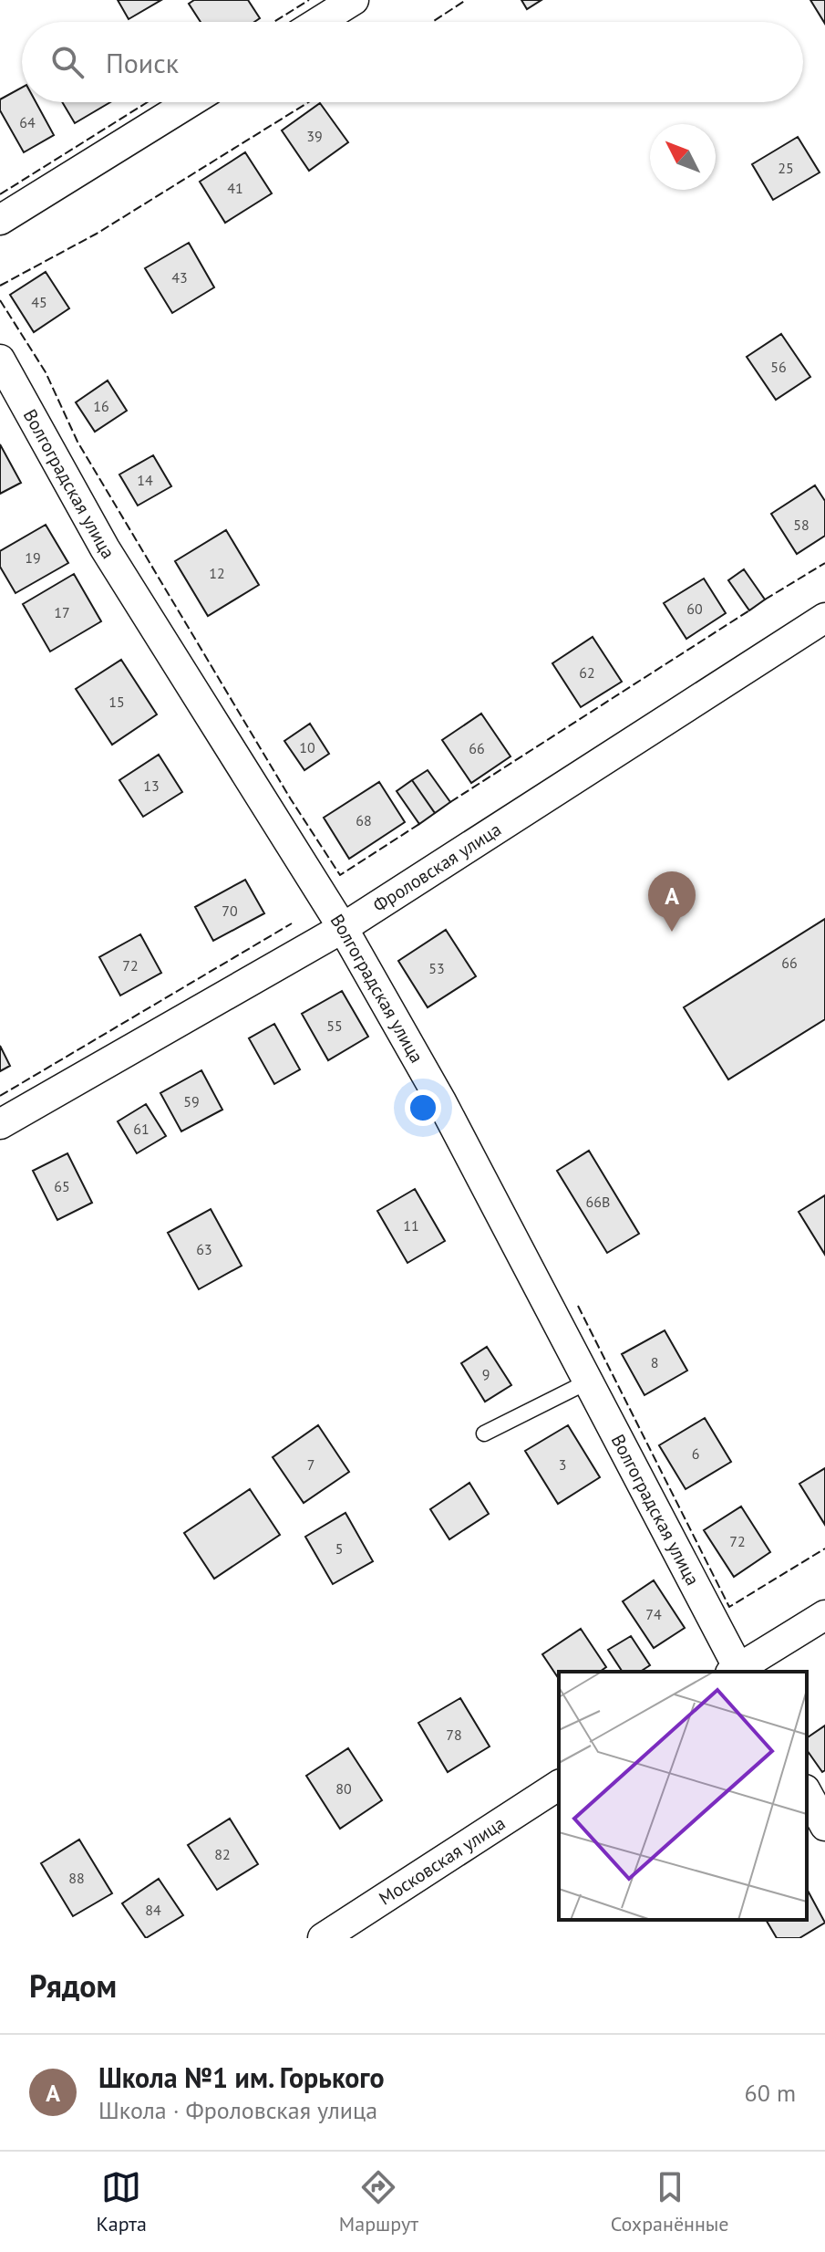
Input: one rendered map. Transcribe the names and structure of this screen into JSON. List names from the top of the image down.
{
  "streets": {
    "street": ["Волгоградская улица", "Фроловская улица", "Московская улица"]
  },
  "crossings": [
    ["Волгоградская улица", "Фроловская улица"]
  ],
  "house_numbers": [
    "64",
    "39",
    "25",
    "41",
    "43",
    "45",
    "56",
    "16",
    "14",
    "58",
    "19",
    "12",
    "60",
    "17",
    "62",
    "15",
    "10",
    "66",
    "13",
    "68",
    "70",
    "66",
    "72",
    "53",
    "55",
    "59",
    "61",
    "65",
    "66В",
    "11",
    "63",
    "8",
    "9",
    "6",
    "7",
    "3",
    "72",
    "5",
    "74",
    "78",
    "80",
    "82",
    "88",
    "84"
  ],
  "north": "top left",
  "page": {
    "search": "Поиск",
    "pins": "A",
    "heading": "Рядом",
    "list": [
      {
        "mark": "A",
        "name": "Школа №1 им. Горького",
        "note": "Школа · Фроловская улица",
        "value": "60 m"
      }
    ],
    "nav": ["Карта", "Маршрут", "Сохранённые"]
  }
}
